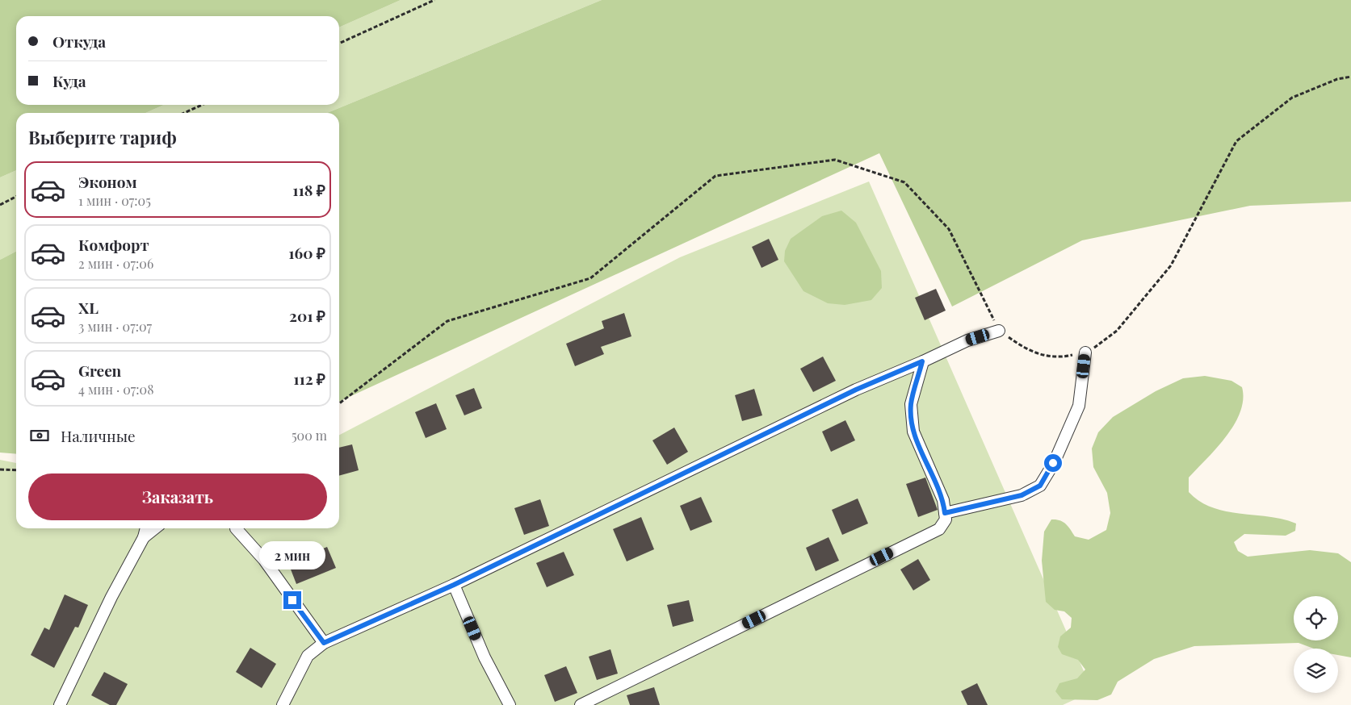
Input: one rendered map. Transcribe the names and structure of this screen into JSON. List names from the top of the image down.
{
  "page": {
    "banner": ["Откуда", "Куда"],
    "heading": "Выберите тариф",
    "list": [
      {
        "name": "Эконом",
        "note": "1 мин · 07:05",
        "value": "118 ₽"
      },
      {
        "name": "Комфорт",
        "note": "2 мин · 07:06",
        "value": "160 ₽"
      },
      {
        "name": "XL",
        "note": "3 мин · 07:07",
        "value": "201 ₽"
      },
      {
        "name": "Green",
        "note": "4 мин · 07:08",
        "value": "112 ₽"
      }
    ],
    "pay": ["Наличные", "500 m"],
    "buttons": "Заказать",
    "bubble": "2 мин"
  }
}
